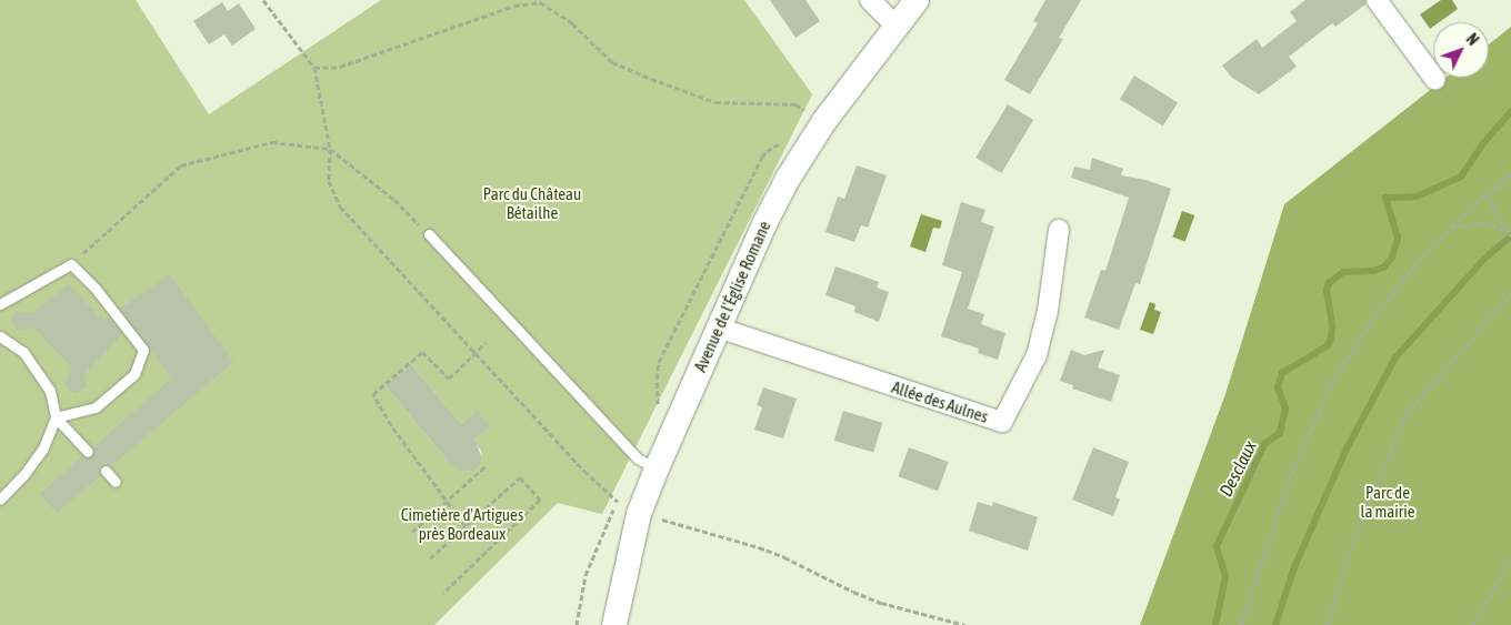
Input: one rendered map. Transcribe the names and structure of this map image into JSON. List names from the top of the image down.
{
  "streets": {
    "street": ["Avenue de l'Église Romane", "Allée des Aulnes"]
  },
  "crossings": [
    ["Avenue de l'Église Romane", "Allée des Aulnes"]
  ],
  "water": ["Desclaux"],
  "parks": ["Parc du Château Bétailhe", "Parc de la mairie", "Cimetière d'Artigues près Bordeaux"],
  "north": "top right"
}
